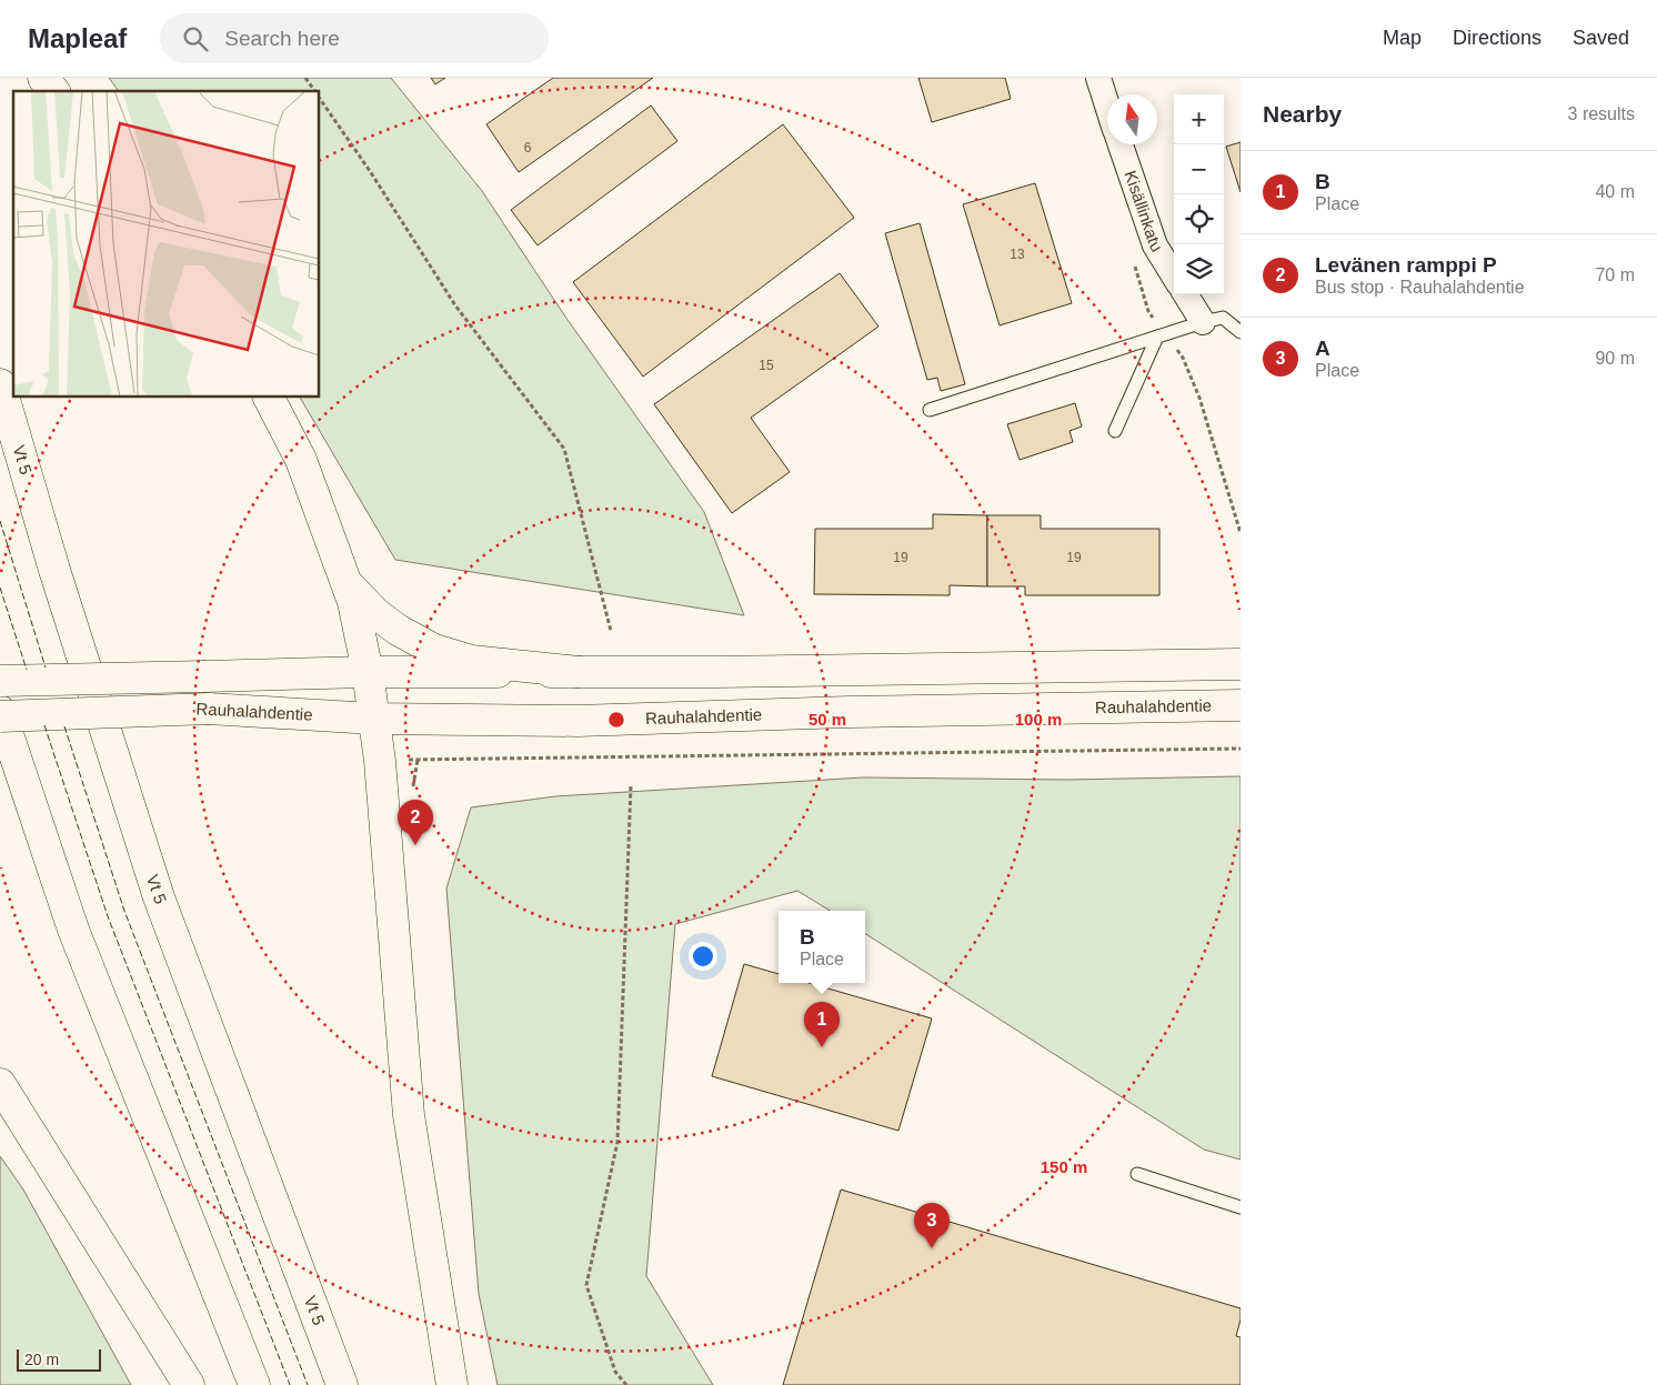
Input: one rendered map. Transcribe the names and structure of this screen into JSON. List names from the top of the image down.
{
  "streets": {
    "main road": ["Vt 5", "Rauhalahdentie"],
    "street": ["Kisällinkatu"]
  },
  "house_numbers": [
    "6",
    "13",
    "15",
    "19",
    "19"
  ],
  "scale_bar": "20 m",
  "north": "top",
  "page": {
    "header": "Mapleaf",
    "search": "Search here",
    "nav": ["Map", "Directions", "Saved"],
    "heading": ["Nearby", "3 results"],
    "map_buttons": ["+", "−"],
    "list": [
      {
        "mark": "1",
        "name": "B",
        "note": "Place",
        "value": "40 m"
      },
      {
        "mark": "2",
        "name": "Levänen ramppi P",
        "note": "Bus stop · Rauhalahdentie",
        "value": "70 m"
      },
      {
        "mark": "3",
        "name": "A",
        "note": "Place",
        "value": "90 m"
      }
    ],
    "pins": ["2", "1", "3"],
    "popup": ["B", "Place"],
    "scale": "20 m"
  },
  "rings": ["50 m", "100 m", "150 m"]
}
